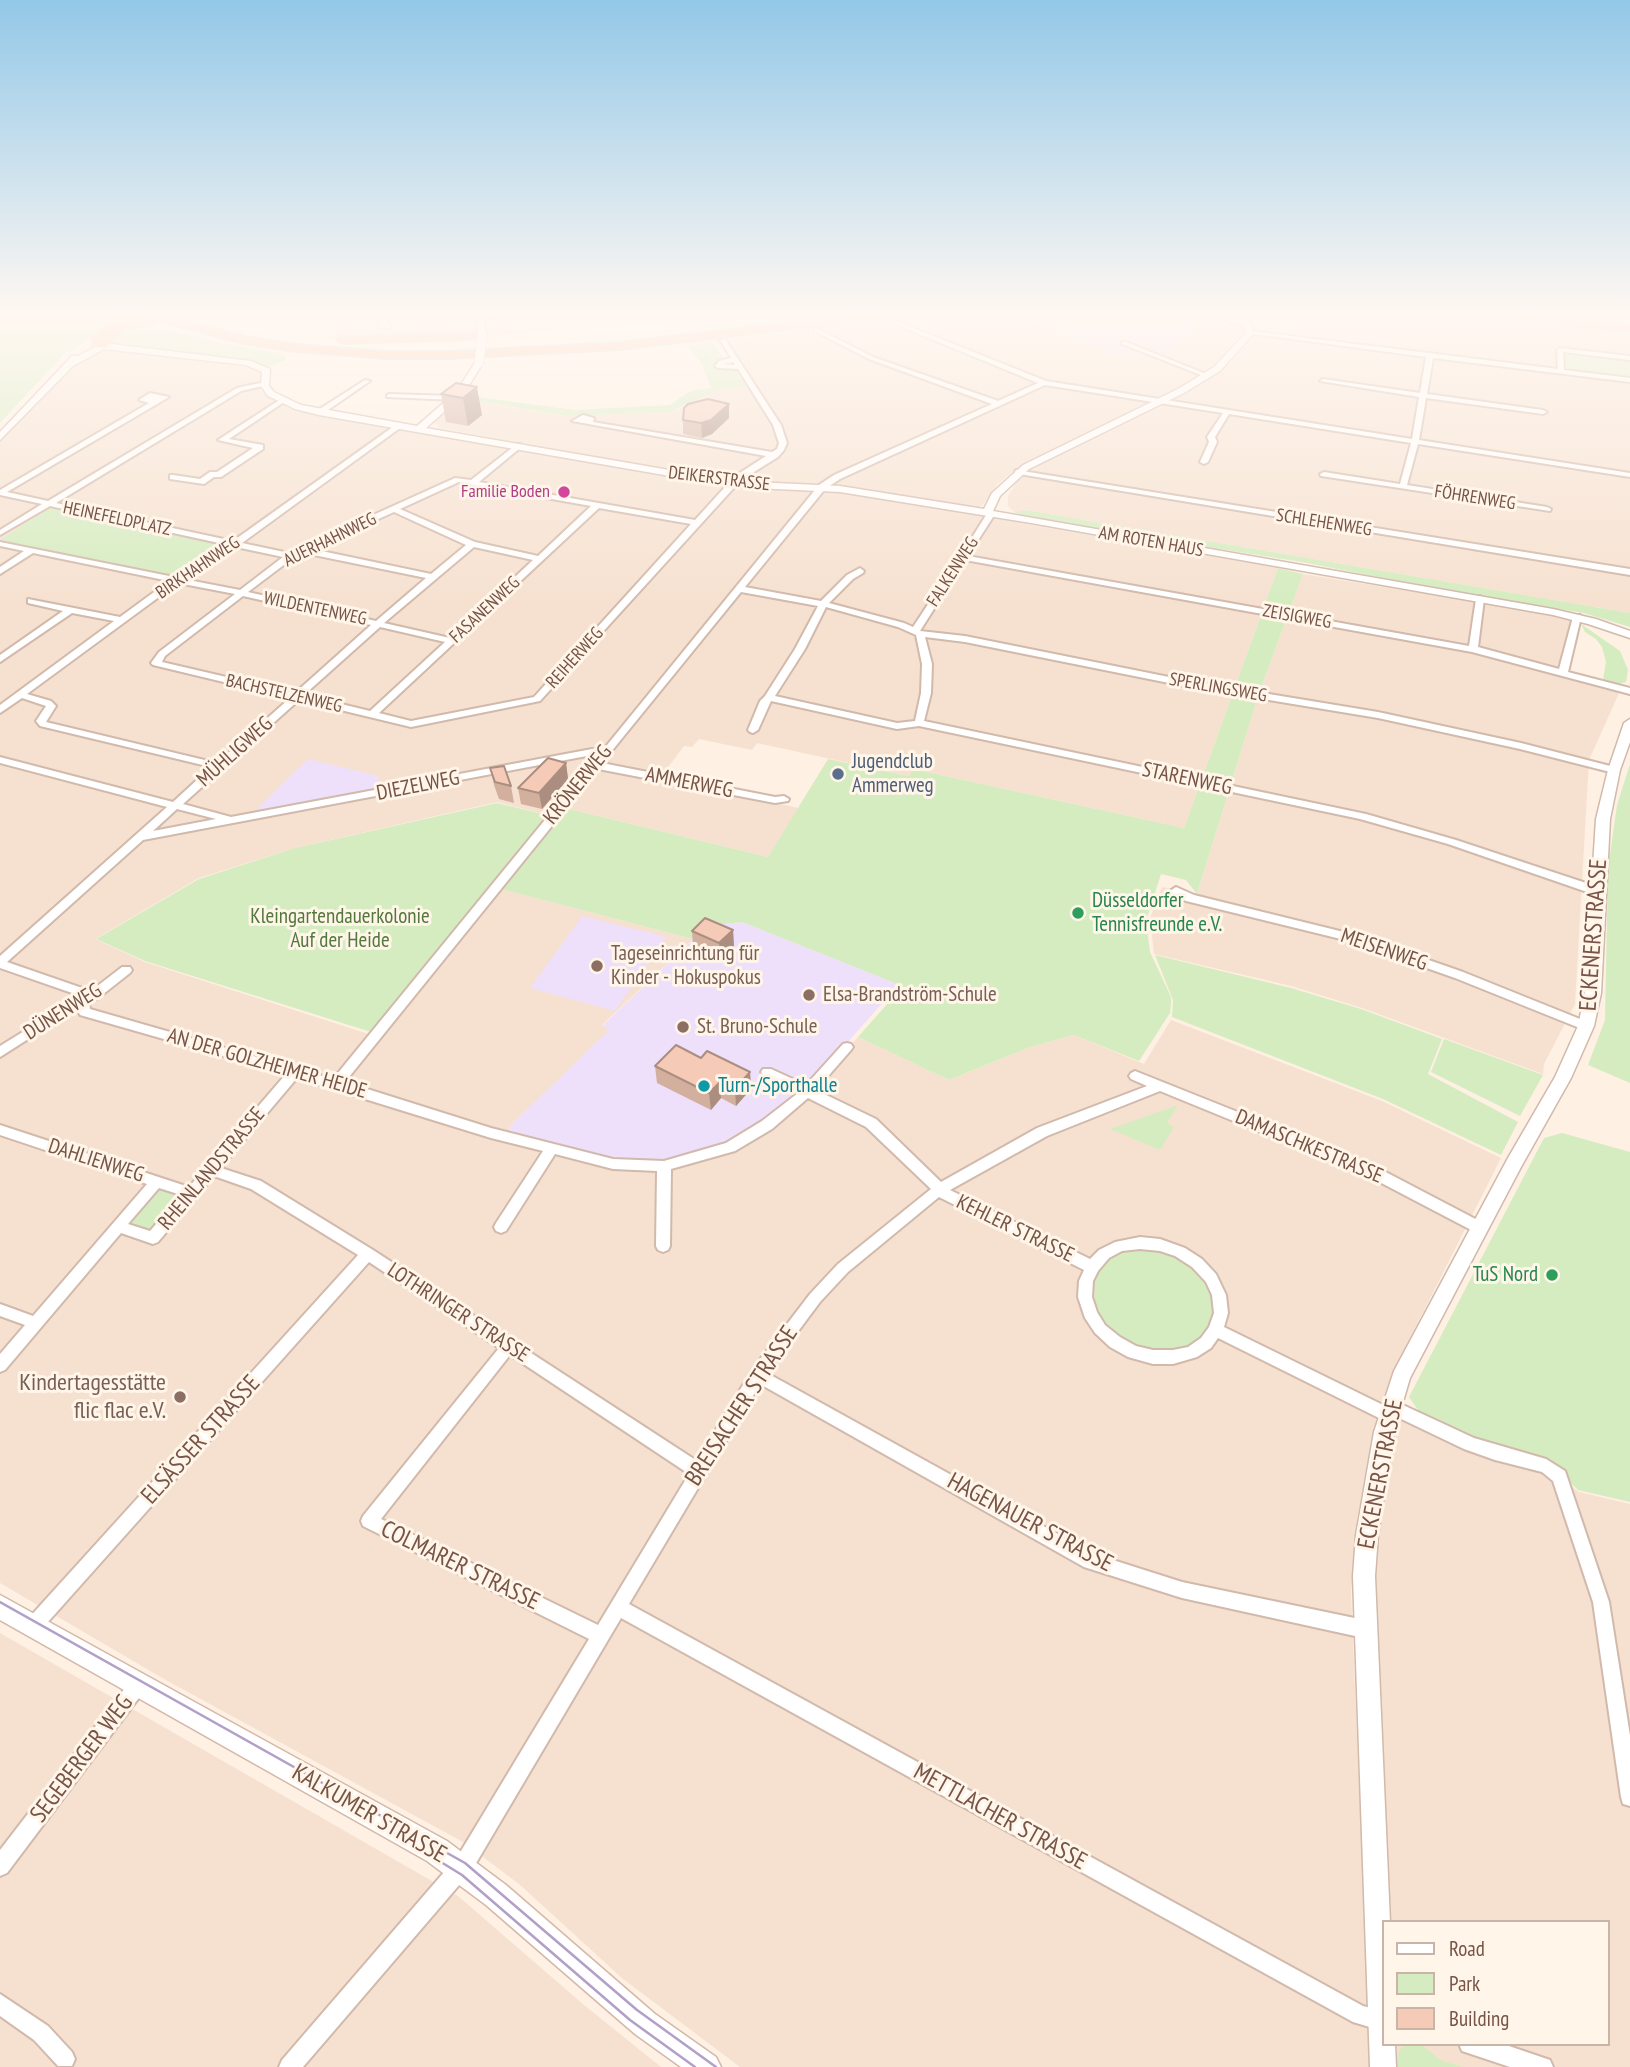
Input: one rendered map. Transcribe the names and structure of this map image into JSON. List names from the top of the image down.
{
  "streets": {
    "main road": ["KALKUMER STRASSE"],
    "street": [
      "DEIKERSTRASSE",
      "FÖHRENWEG",
      "HEINEFELDPLATZ",
      "SCHLEHENWEG",
      "AUERHAHNWEG",
      "AM ROTEN HAUS",
      "BIRKHAHNWEG",
      "FALKENWEG",
      "WILDENTENWEG",
      "FASANENWEG",
      "ZEISIGWEG",
      "REIHERWEG",
      "SPERLINGSWEG",
      "BACHSTELZENWEG",
      "MÜHLIGWEG",
      "STARENWEG",
      "AMMERWEG",
      "KRÖNERWEG",
      "DIEZELWEG",
      "ECKENERSTRASSE",
      "MEISENWEG",
      "DÜNENWEG",
      "AN DER GOLZHEIMER HEIDE",
      "DAMASCHKESTRASSE",
      "DAHLIENWEG",
      "RHEINLANDSTRASSE",
      "KEHLER STRASSE",
      "LOTHRINGER STRASSE",
      "BREISACHER STRASSE",
      "ELSÄSSER STRASSE",
      "HAGENAUER STRASSE",
      "COLMARER STRASSE",
      "SEGEBERGER WEG",
      "METTLACHER STRASSE"
    ]
  },
  "crossings": [
    ["DEIKERSTRASSE", "AM ROTEN HAUS"],
    ["DEIKERSTRASSE", "BIRKHAHNWEG"],
    ["DEIKERSTRASSE", "REIHERWEG"],
    ["DEIKERSTRASSE", "KRÖNERWEG"],
    ["HEINEFELDPLATZ", "AUERHAHNWEG"],
    ["HEINEFELDPLATZ", "BIRKHAHNWEG"],
    ["AUERHAHNWEG", "WILDENTENWEG"],
    ["AUERHAHNWEG", "BACHSTELZENWEG"],
    ["AM ROTEN HAUS", "FALKENWEG"],
    ["AM ROTEN HAUS", "KRÖNERWEG"],
    ["BIRKHAHNWEG", "WILDENTENWEG"],
    ["FALKENWEG", "ZEISIGWEG"],
    ["FALKENWEG", "SPERLINGSWEG"],
    ["FALKENWEG", "STARENWEG"],
    ["WILDENTENWEG", "FASANENWEG"],
    ["WILDENTENWEG", "MÜHLIGWEG"],
    ["FASANENWEG", "BACHSTELZENWEG"],
    ["REIHERWEG", "BACHSTELZENWEG"],
    ["SPERLINGSWEG", "KRÖNERWEG"],
    ["SPERLINGSWEG", "ECKENERSTRASSE"],
    ["BACHSTELZENWEG", "MÜHLIGWEG"],
    ["MÜHLIGWEG", "DIEZELWEG"],
    ["MÜHLIGWEG", "AN DER GOLZHEIMER HEIDE"],
    ["STARENWEG", "ECKENERSTRASSE"],
    ["AMMERWEG", "KRÖNERWEG"],
    ["KRÖNERWEG", "DIEZELWEG"],
    ["KRÖNERWEG", "AN DER GOLZHEIMER HEIDE"],
    ["ECKENERSTRASSE", "MEISENWEG"],
    ["ECKENERSTRASSE", "DAMASCHKESTRASSE"],
    ["ECKENERSTRASSE", "HAGENAUER STRASSE"],
    ["ECKENERSTRASSE", "METTLACHER STRASSE"],
    ["DÜNENWEG", "AN DER GOLZHEIMER HEIDE"],
    ["AN DER GOLZHEIMER HEIDE", "RHEINLANDSTRASSE"],
    ["DAMASCHKESTRASSE", "BREISACHER STRASSE"],
    ["DAHLIENWEG", "RHEINLANDSTRASSE"],
    ["RHEINLANDSTRASSE", "LOTHRINGER STRASSE"],
    ["KEHLER STRASSE", "BREISACHER STRASSE"],
    ["LOTHRINGER STRASSE", "BREISACHER STRASSE"],
    ["LOTHRINGER STRASSE", "ELSÄSSER STRASSE"],
    ["LOTHRINGER STRASSE", "COLMARER STRASSE"],
    ["BREISACHER STRASSE", "HAGENAUER STRASSE"],
    ["BREISACHER STRASSE", "COLMARER STRASSE"],
    ["BREISACHER STRASSE", "KALKUMER STRASSE"],
    ["BREISACHER STRASSE", "METTLACHER STRASSE"],
    ["ELSÄSSER STRASSE", "KALKUMER STRASSE"],
    ["SEGEBERGER WEG", "KALKUMER STRASSE"]
  ],
  "parks": ["Kleingartendauerkolonie Auf der Heide"],
  "places": [
    "Familie Boden",
    "Jugendclub Ammerweg",
    "Düsseldorfer Tennisfreunde e.V.",
    "Tageseinrichtung für Kinder - Hokuspokus",
    "Elsa-Brandström-Schule",
    "St. Bruno-Schule",
    "Turn-/Sporthalle",
    "TuS Nord",
    "Kindertagesstätte flic flac e.V."
  ],
  "legend": ["Road", "Park", "Building"]
}
